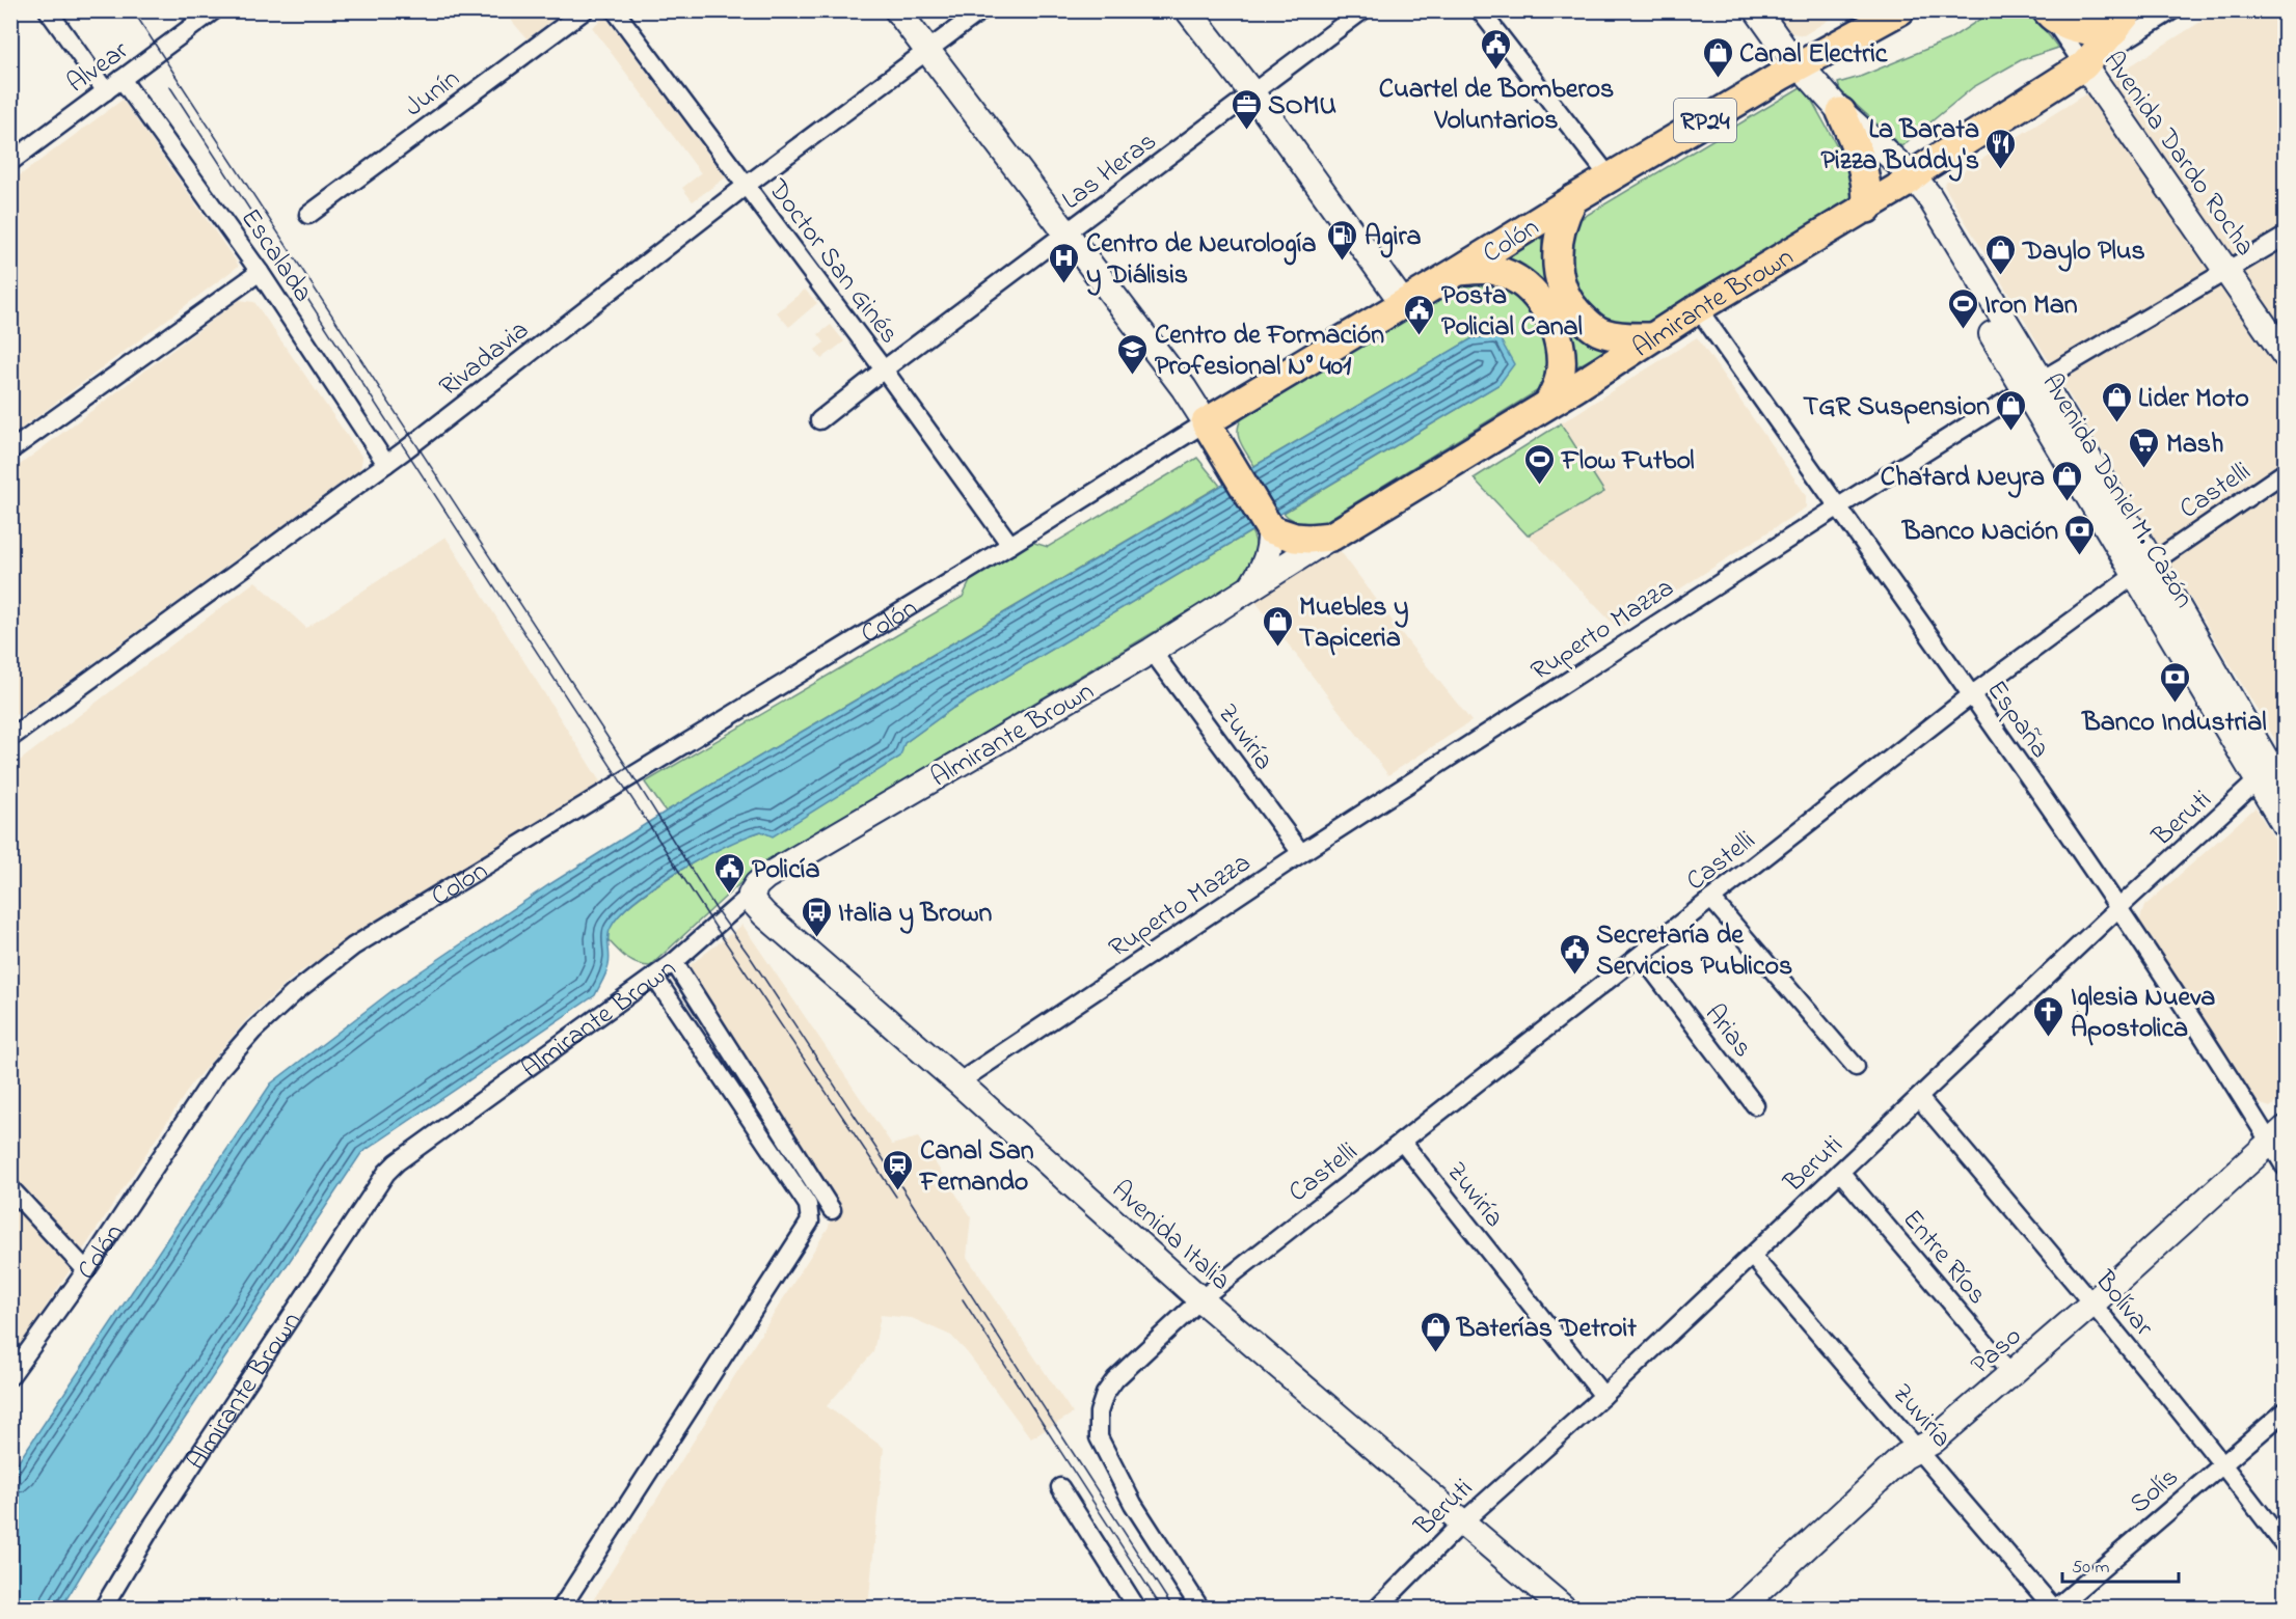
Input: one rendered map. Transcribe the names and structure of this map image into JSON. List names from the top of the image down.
{
  "streets": {
    "main road": ["RP24", "Colón", "Almirante Brown"],
    "street": [
      "Alvear",
      "Junín",
      "Avenida Dardo Rocha",
      "Las Heras",
      "Escalada",
      "Doctor San Ginés",
      "Rivadavia",
      "Castelli",
      "Avenida Daniel M. Cazón",
      "Ruperto Mazza",
      "España",
      "Zuviría",
      "Beruti",
      "Arias",
      "Avenida Italia",
      "Entre Ríos",
      "Bolívar",
      "Paso",
      "Solís"
    ]
  },
  "crossings": [
    ["Alvear", "Escalada"],
    ["RP24", "Colón"],
    ["RP24", "Almirante Brown"],
    ["Avenida Dardo Rocha", "Almirante Brown"],
    ["Avenida Dardo Rocha", "Ruperto Mazza"],
    ["Las Heras", "Doctor San Ginés"],
    ["Colón", "Doctor San Ginés"],
    ["Colón", "Avenida Daniel M. Cazón"],
    ["Escalada", "Rivadavia"],
    ["Doctor San Ginés", "Rivadavia"],
    ["Almirante Brown", "Avenida Daniel M. Cazón"],
    ["Almirante Brown", "España"],
    ["Almirante Brown", "Zuviría"],
    ["Almirante Brown", "Avenida Italia"],
    ["Castelli", "Avenida Daniel M. Cazón"],
    ["Castelli", "España"],
    ["Castelli", "Zuviría"],
    ["Castelli", "Arias"],
    ["Castelli", "Avenida Italia"],
    ["Avenida Daniel M. Cazón", "Ruperto Mazza"],
    ["Avenida Daniel M. Cazón", "Beruti"],
    ["Ruperto Mazza", "España"],
    ["Ruperto Mazza", "Zuviría"],
    ["Ruperto Mazza", "Avenida Italia"],
    ["España", "Beruti"],
    ["España", "Paso"],
    ["Zuviría", "Beruti"],
    ["Zuviría", "Paso"],
    ["Zuviría", "Solís"],
    ["Beruti", "Avenida Italia"],
    ["Beruti", "Entre Ríos"],
    ["Beruti", "Bolívar"],
    ["Entre Ríos", "Paso"],
    ["Bolívar", "Paso"],
    ["Bolívar", "Solís"]
  ],
  "places": {
    "public building": [
      "Cuartel de Bomberos Voluntarios",
      "Posta Policial Canal",
      "Policía",
      "Secretaría de Servicios Publicos"
    ],
    "shop": [
      "Canal Electric",
      "Daylo Plus",
      "Lider Moto",
      "TGR Suspension",
      "Chatard Neyra",
      "Muebles y Tapiceria",
      "Baterías Detroit"
    ],
    "office": ["SOMU"],
    "restaurant": ["La Barata Pizza Buddy's"],
    "fuel station": ["Agira"],
    "hospital": ["Centro de Neurología y Diálisis"],
    "sports": ["Iron Man", "Flow Futbol"],
    "school or university": ["Centro de Formación Profesional N° 401"],
    "supermarket": ["Mash"],
    "bank": ["Banco Nación", "Banco Industrial"],
    "bus stop": ["Italia y Brown"],
    "church": ["Iglesia Nueva Apostolica"],
    "station": ["Canal San Fernando"]
  },
  "scale_bar": "50 m"
}
